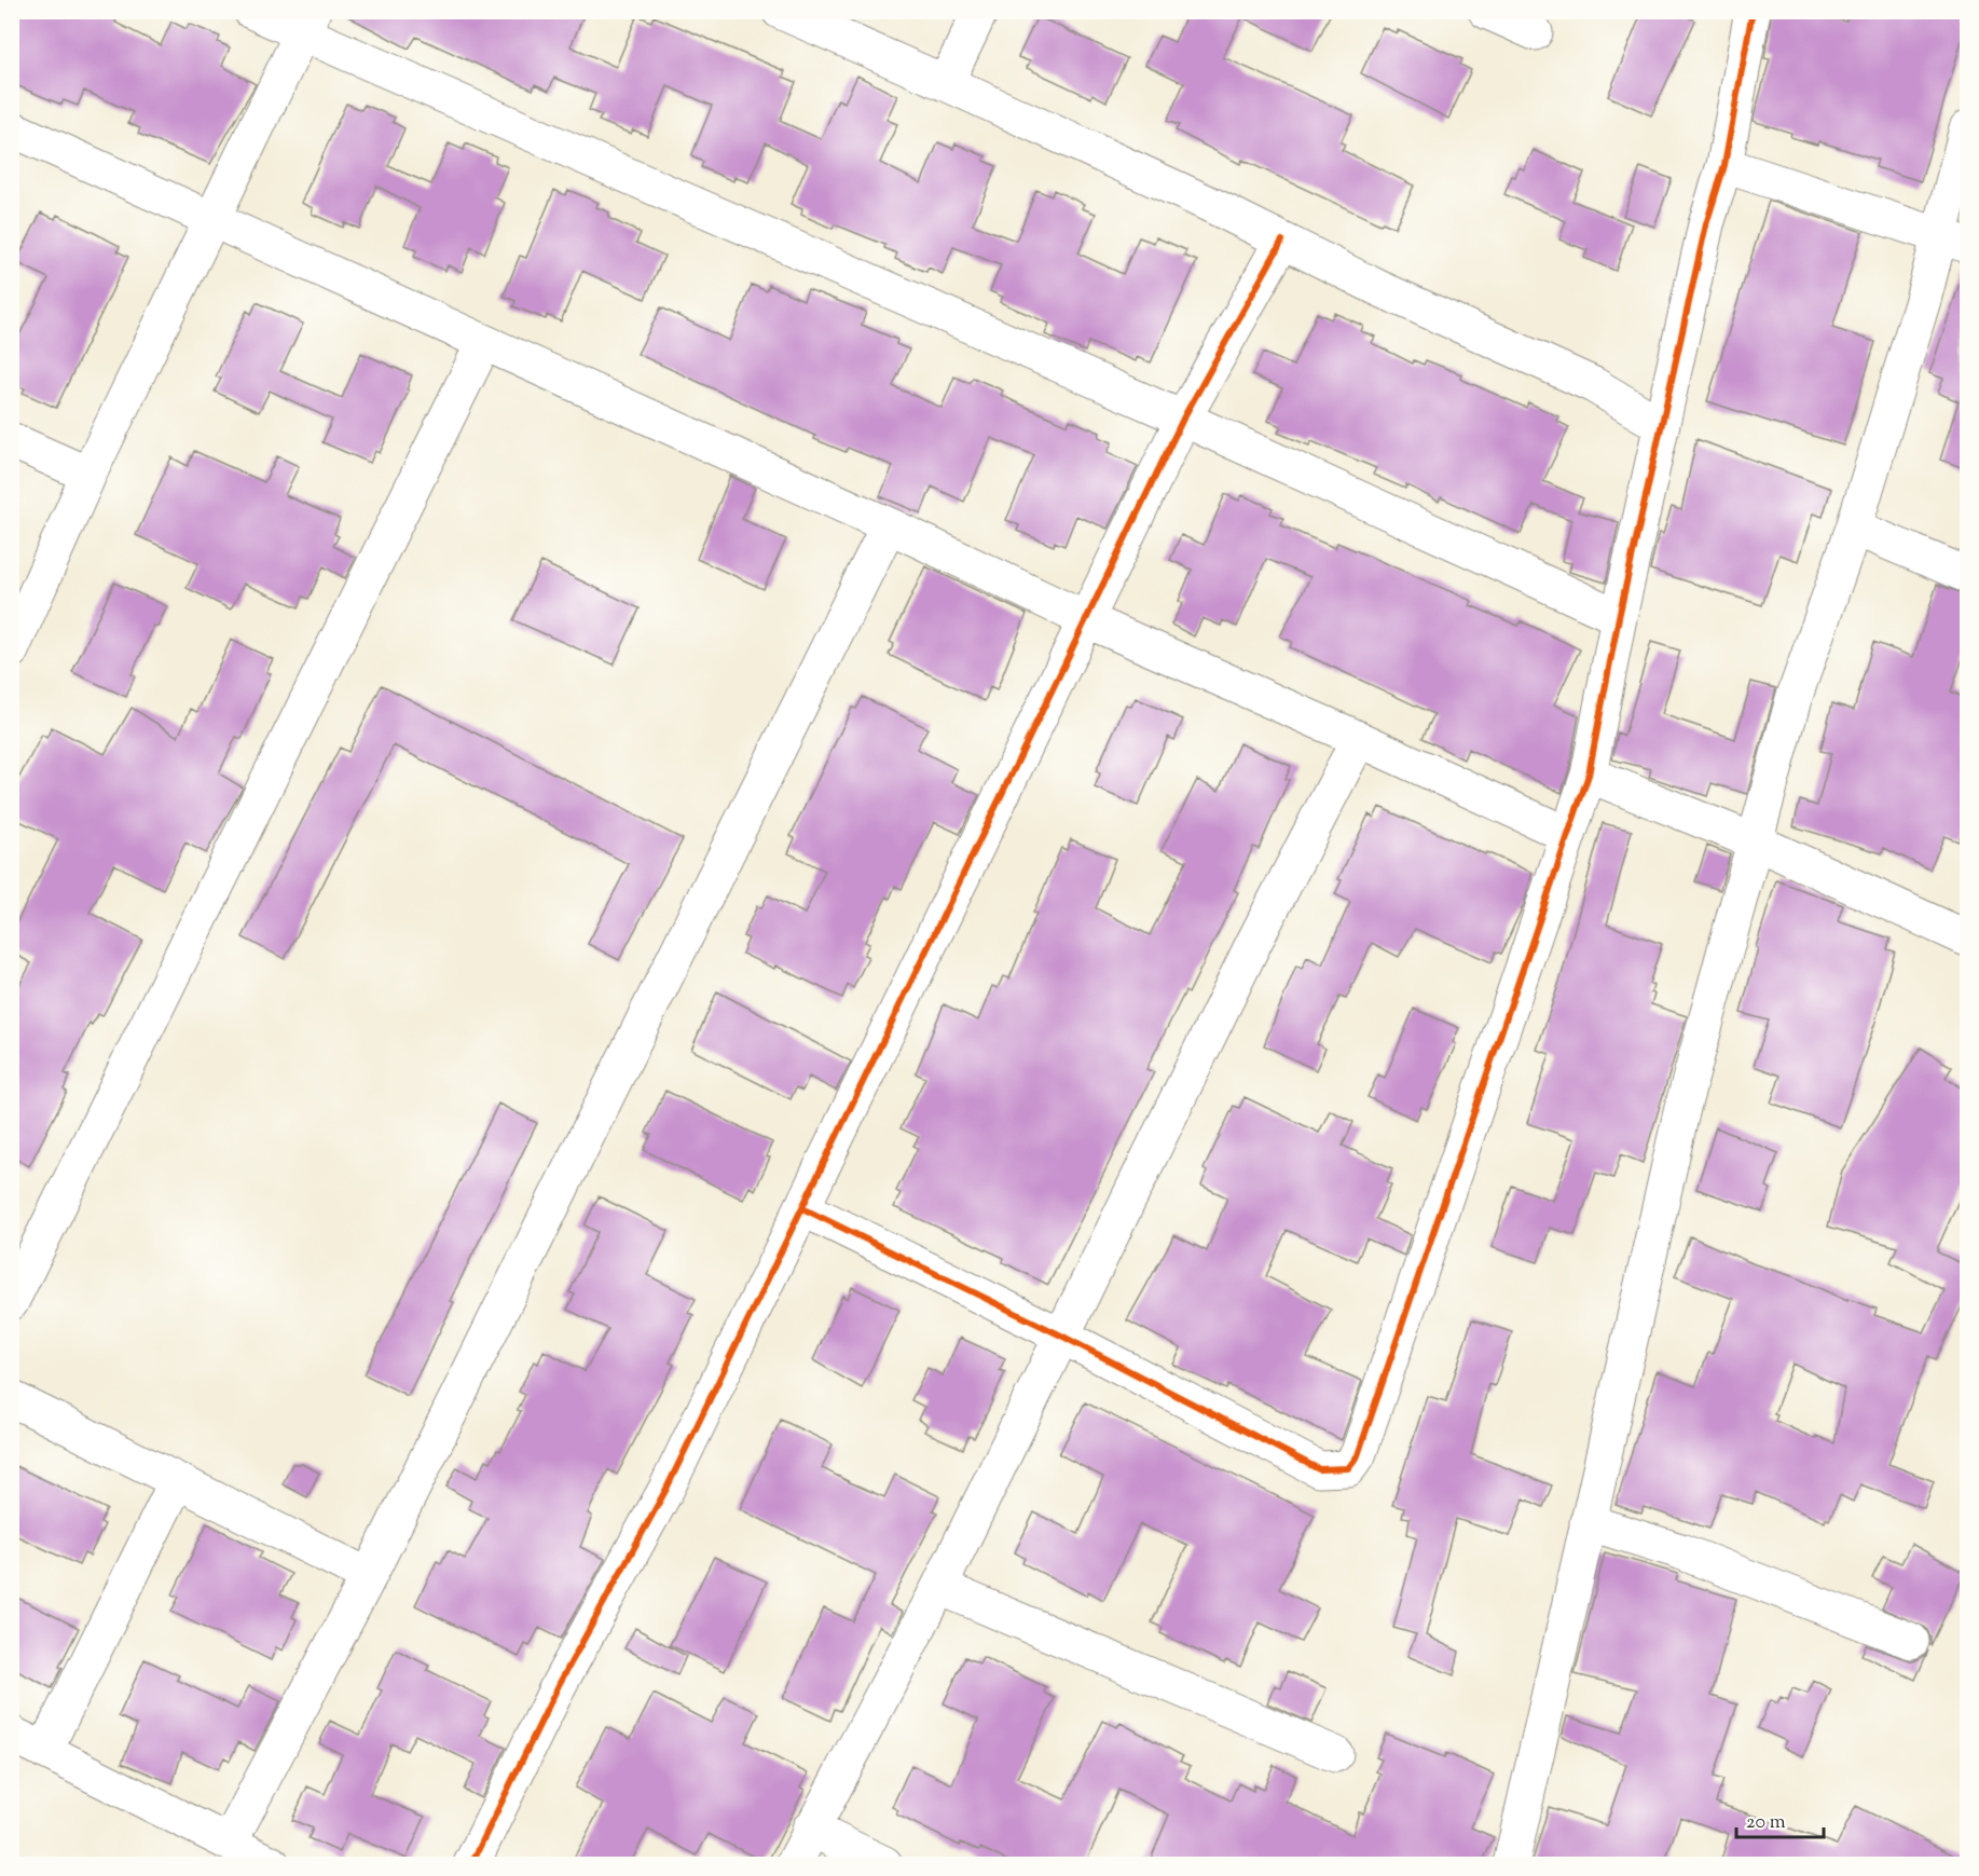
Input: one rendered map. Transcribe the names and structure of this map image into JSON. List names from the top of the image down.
{
  "scale_bar": "20 m"
}
